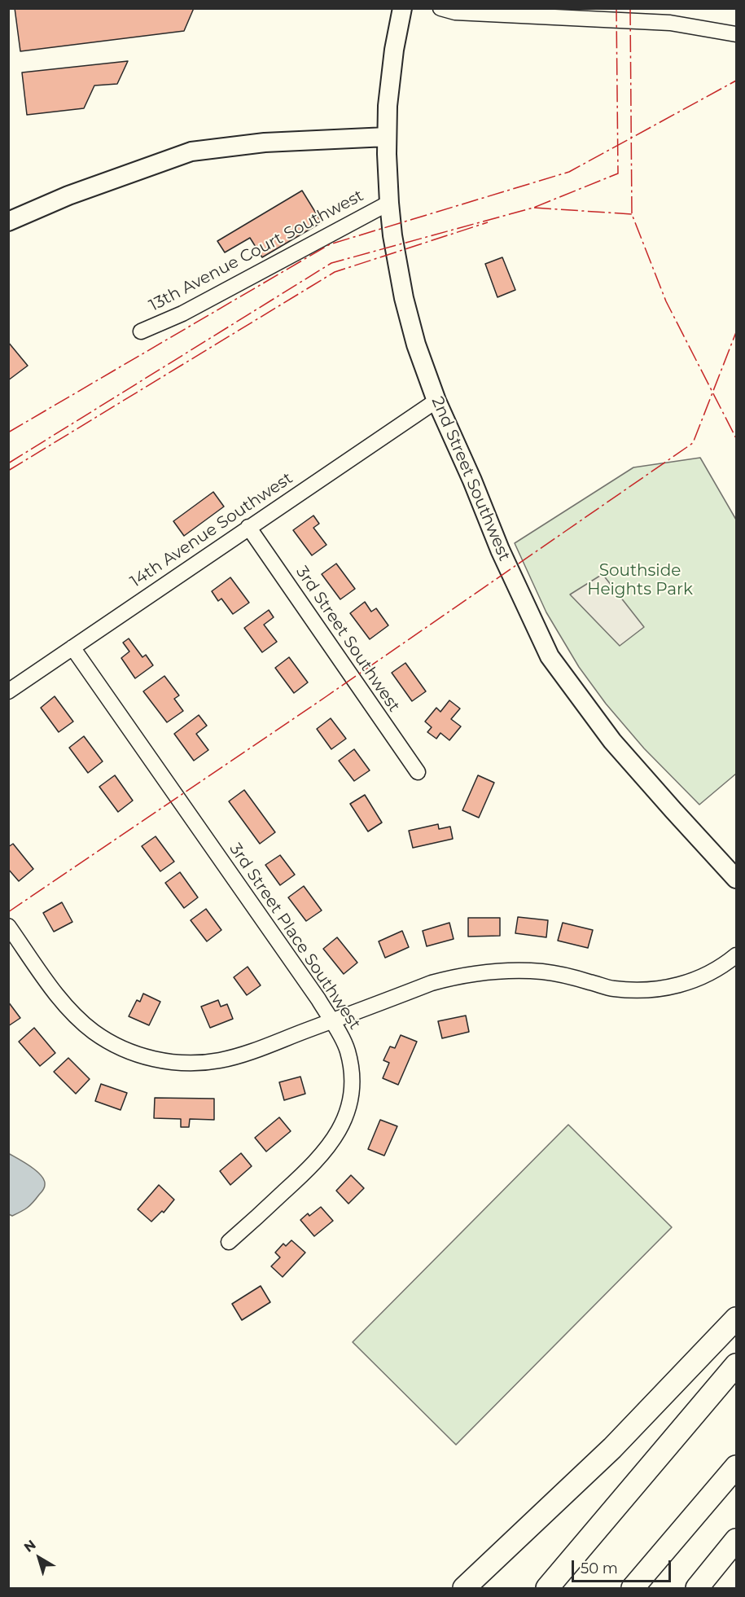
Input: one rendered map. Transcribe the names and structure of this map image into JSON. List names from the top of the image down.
{
  "streets": {
    "main road": ["2nd Street Southwest"],
    "street": [
      "13th Avenue Court Southwest",
      "14th Avenue Southwest",
      "3rd Street Southwest",
      "3rd Street Place Southwest"
    ]
  },
  "crossings": [
    ["13th Avenue Court Southwest", "2nd Street Southwest"],
    ["2nd Street Southwest", "14th Avenue Southwest"],
    ["14th Avenue Southwest", "3rd Street Southwest"],
    ["14th Avenue Southwest", "3rd Street Place Southwest"]
  ],
  "parks": ["Southside Heights Park"],
  "scale_bar": "50 m",
  "north": "top left"
}
